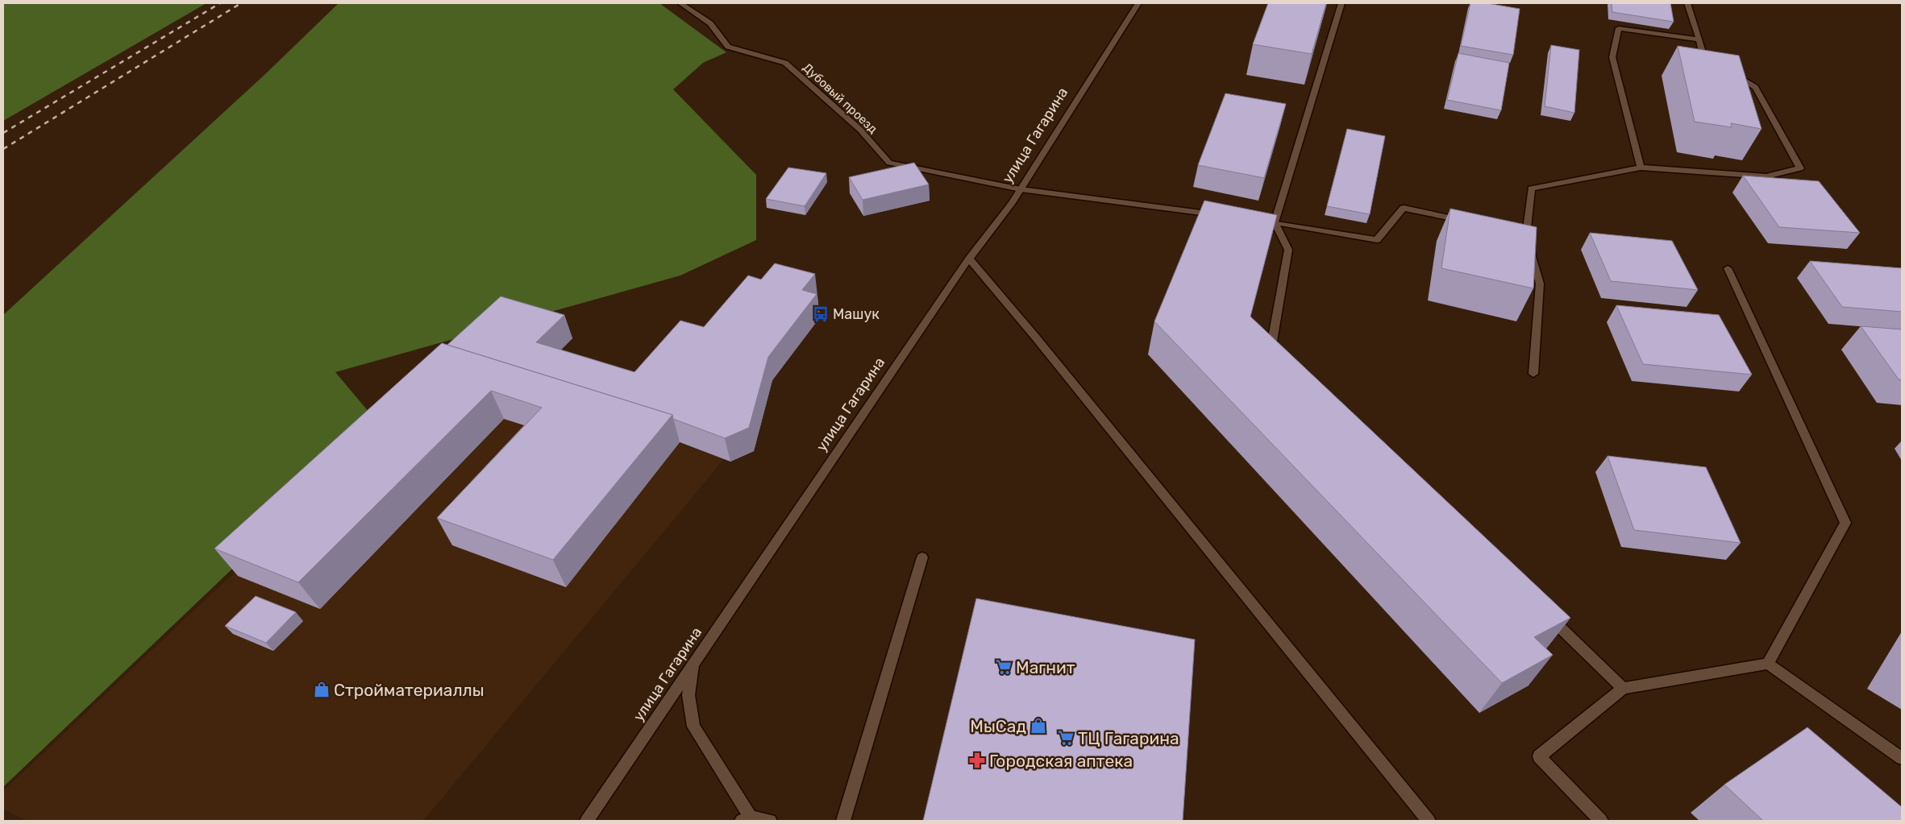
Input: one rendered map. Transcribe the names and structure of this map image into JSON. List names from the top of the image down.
{
  "streets": {
    "street": ["Дубовый проезд", "улица Гагарина"]
  },
  "crossings": [
    ["Дубовый проезд", "улица Гагарина"]
  ],
  "places": {
    "bus stop": ["Машук"],
    "supermarket": ["Магнит", "ТЦ Гагарина"],
    "shop": ["Стройматериаллы", "МыСад"],
    "pharmacy": ["Городская аптека"]
  }
}
